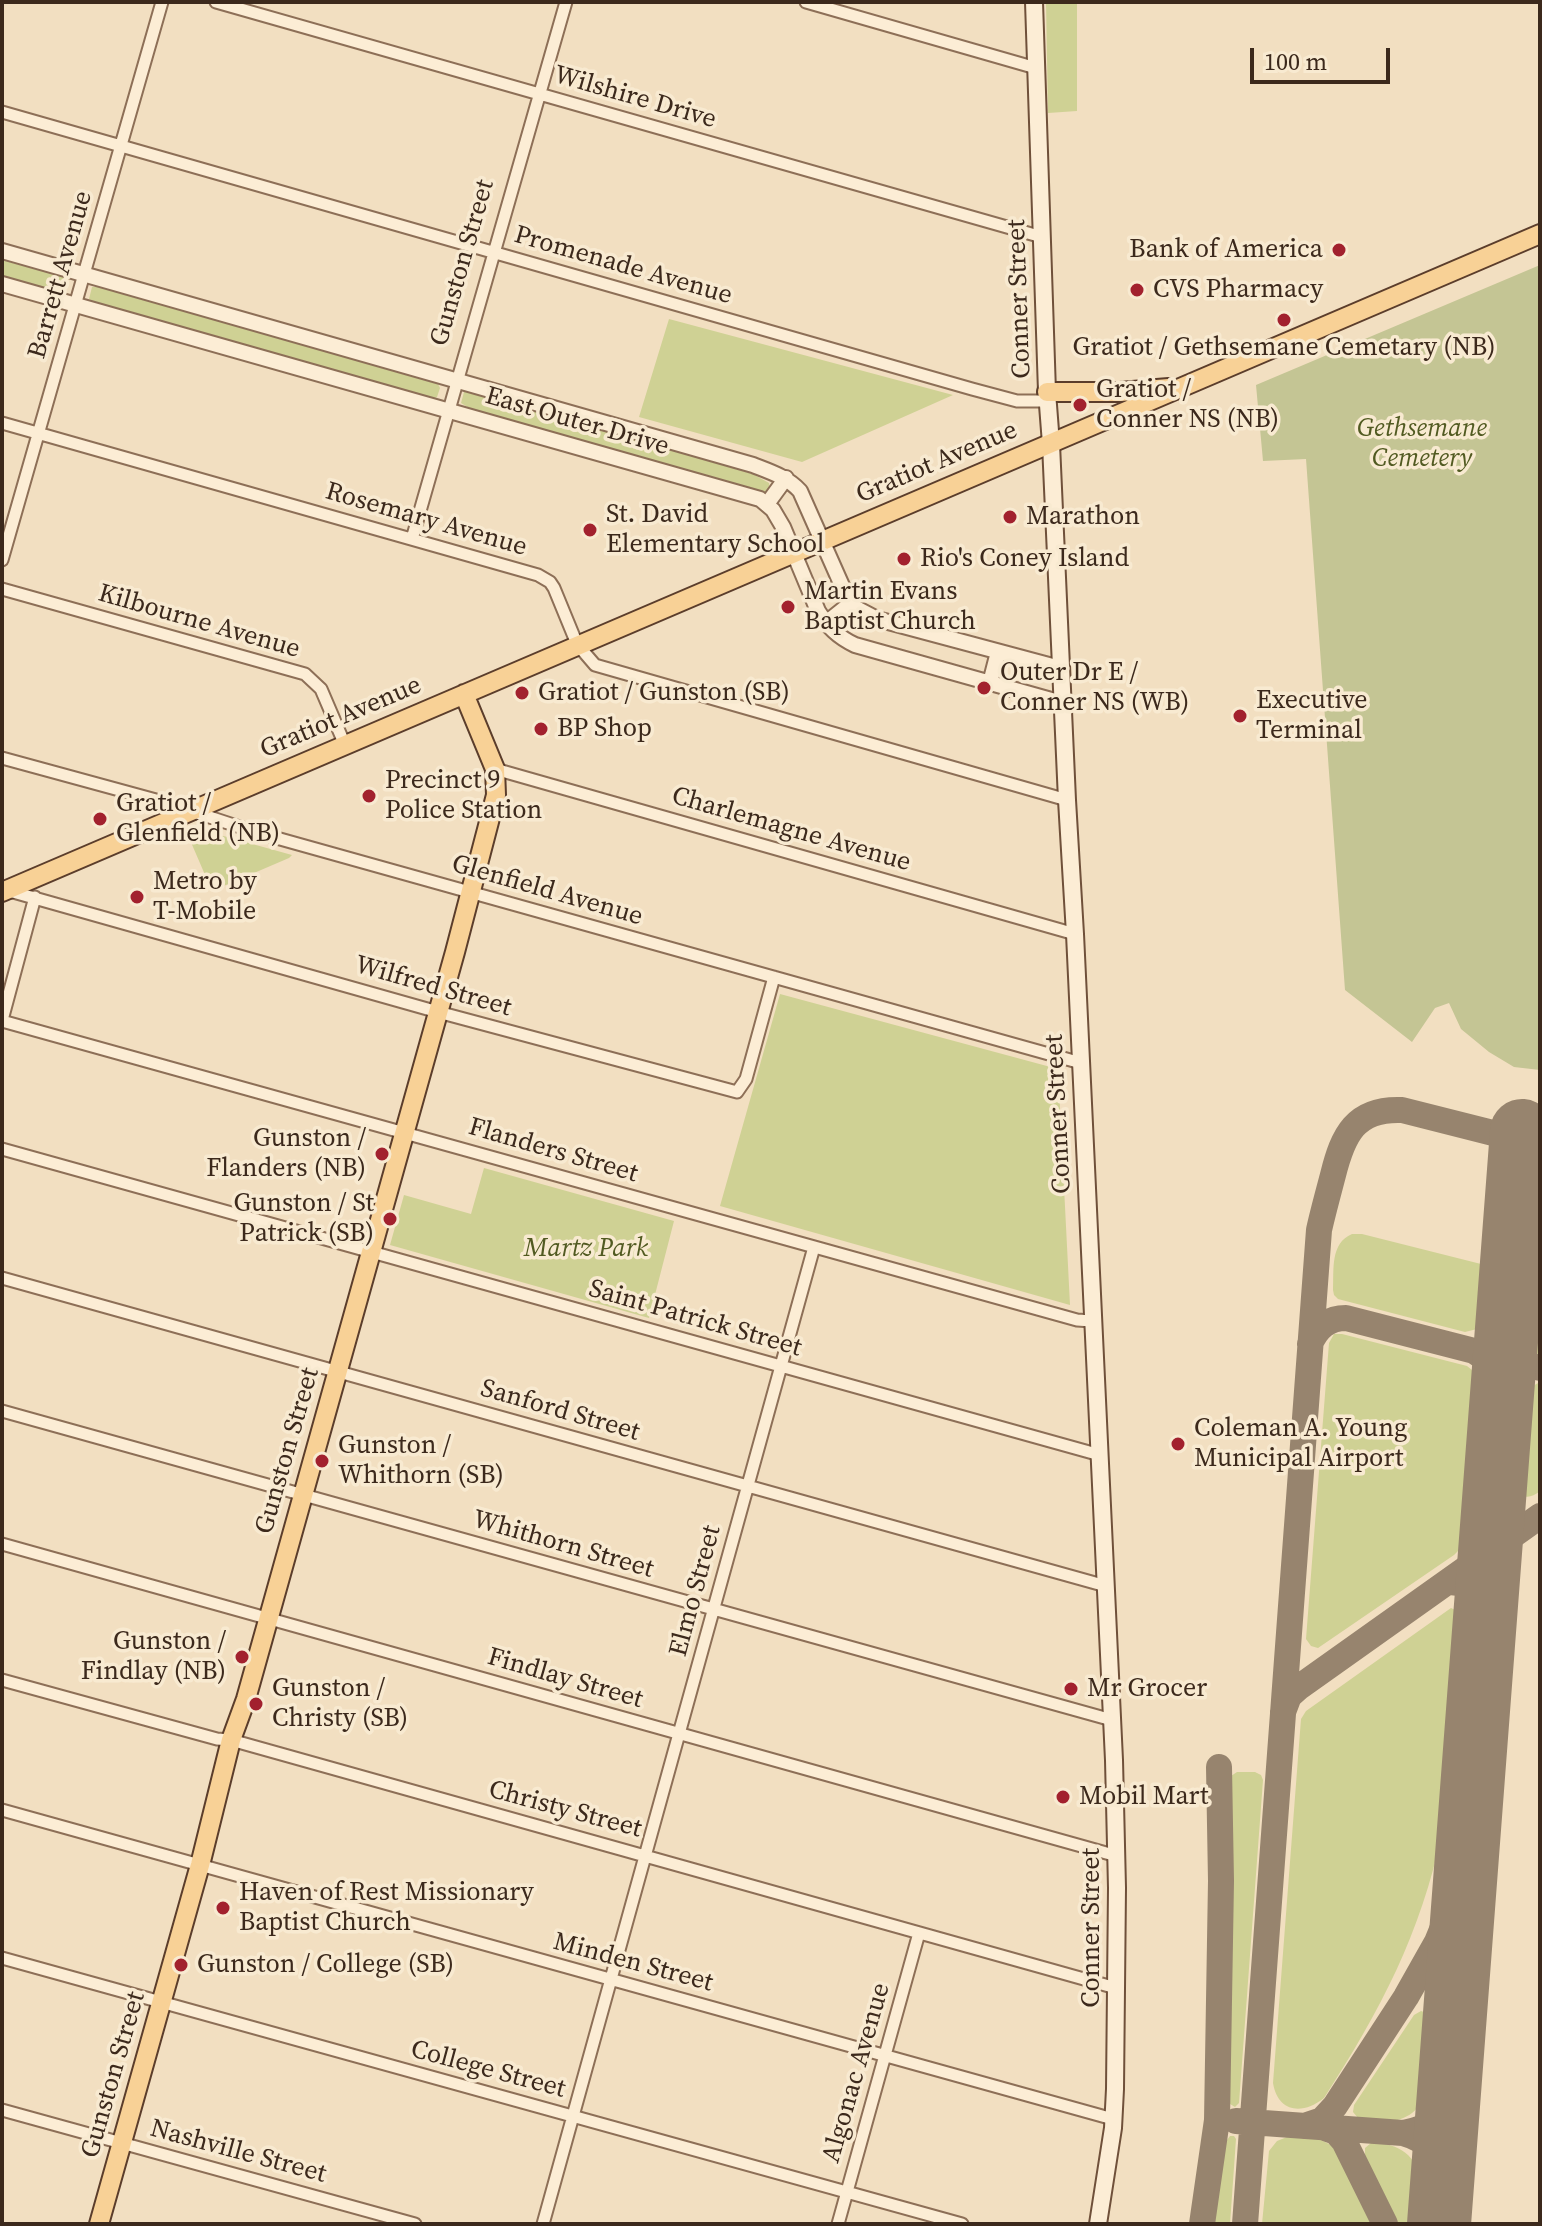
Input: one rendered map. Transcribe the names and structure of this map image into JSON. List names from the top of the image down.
{
  "streets": {
    "main road": ["Gunston Street", "Conner Street", "Gratiot Avenue"],
    "street": [
      "Wilshire Drive",
      "Promenade Avenue",
      "Barrett Avenue",
      "East Outer Drive",
      "Rosemary Avenue",
      "Kilbourne Avenue",
      "Charlemagne Avenue",
      "Glenfield Avenue",
      "Wilfred Street",
      "Flanders Street",
      "Saint Patrick Street",
      "Sanford Street",
      "Whithorn Street",
      "Elmo Street",
      "Findlay Street",
      "Christy Street",
      "Minden Street",
      "College Street",
      "Algonac Avenue",
      "Nashville Street"
    ]
  },
  "crossings": [
    ["Wilshire Drive", "Gunston Street"],
    ["Wilshire Drive", "Conner Street"],
    ["Gunston Street", "Promenade Avenue"],
    ["Gunston Street", "East Outer Drive"],
    ["Gunston Street", "Gratiot Avenue"],
    ["Gunston Street", "Rosemary Avenue"],
    ["Gunston Street", "Charlemagne Avenue"],
    ["Gunston Street", "Glenfield Avenue"],
    ["Gunston Street", "Wilfred Street"],
    ["Gunston Street", "Flanders Street"],
    ["Gunston Street", "Saint Patrick Street"],
    ["Gunston Street", "Sanford Street"],
    ["Gunston Street", "Whithorn Street"],
    ["Gunston Street", "Findlay Street"],
    ["Gunston Street", "Christy Street"],
    ["Gunston Street", "Minden Street"],
    ["Gunston Street", "College Street"],
    ["Gunston Street", "Nashville Street"],
    ["Promenade Avenue", "Barrett Avenue"],
    ["Promenade Avenue", "Conner Street"],
    ["Barrett Avenue", "East Outer Drive"],
    ["Barrett Avenue", "Rosemary Avenue"],
    ["Conner Street", "Gratiot Avenue"],
    ["Conner Street", "Rosemary Avenue"],
    ["Conner Street", "Charlemagne Avenue"],
    ["Conner Street", "Glenfield Avenue"],
    ["Conner Street", "Flanders Street"],
    ["Conner Street", "Saint Patrick Street"],
    ["Conner Street", "Sanford Street"],
    ["Conner Street", "Whithorn Street"],
    ["Conner Street", "Findlay Street"],
    ["Conner Street", "Christy Street"],
    ["Conner Street", "Minden Street"],
    ["Gratiot Avenue", "Rosemary Avenue"],
    ["Gratiot Avenue", "Kilbourne Avenue"],
    ["Gratiot Avenue", "Glenfield Avenue"],
    ["Gratiot Avenue", "Wilfred Street"],
    ["Glenfield Avenue", "Wilfred Street"],
    ["Flanders Street", "Elmo Street"],
    ["Saint Patrick Street", "Elmo Street"],
    ["Sanford Street", "Elmo Street"],
    ["Whithorn Street", "Elmo Street"],
    ["Elmo Street", "Findlay Street"],
    ["Elmo Street", "Christy Street"],
    ["Elmo Street", "Minden Street"],
    ["Elmo Street", "College Street"],
    ["Christy Street", "Algonac Avenue"],
    ["Minden Street", "Algonac Avenue"],
    ["College Street", "Algonac Avenue"]
  ],
  "parks": ["Gethsemane Cemetery", "Martz Park"],
  "places": [
    "Bank of America",
    "CVS Pharmacy",
    "Gratiot / Gethsemane Cemetary (NB)",
    "Gratiot / Conner NS (NB)",
    "Marathon",
    "St. David Elementary School",
    "Rio's Coney Island",
    "Martin Evans Baptist Church",
    "Outer Dr E / Conner NS (WB)",
    "Gratiot / Gunston (SB)",
    "Executive Terminal",
    "BP Shop",
    "Precinct 9 Police Station",
    "Gratiot / Glenfield (NB)",
    "Metro by T-Mobile",
    "Gunston / Flanders (NB)",
    "Gunston / St Patrick (SB)",
    "Coleman A. Young Municipal Airport",
    "Gunston / Whithorn (SB)",
    "Gunston / Findlay (NB)",
    "Mr Grocer",
    "Gunston / Christy (SB)",
    "Mobil Mart",
    "Haven of Rest Missionary Baptist Church",
    "Gunston / College (SB)"
  ],
  "scale_bar": "100 m"
}
